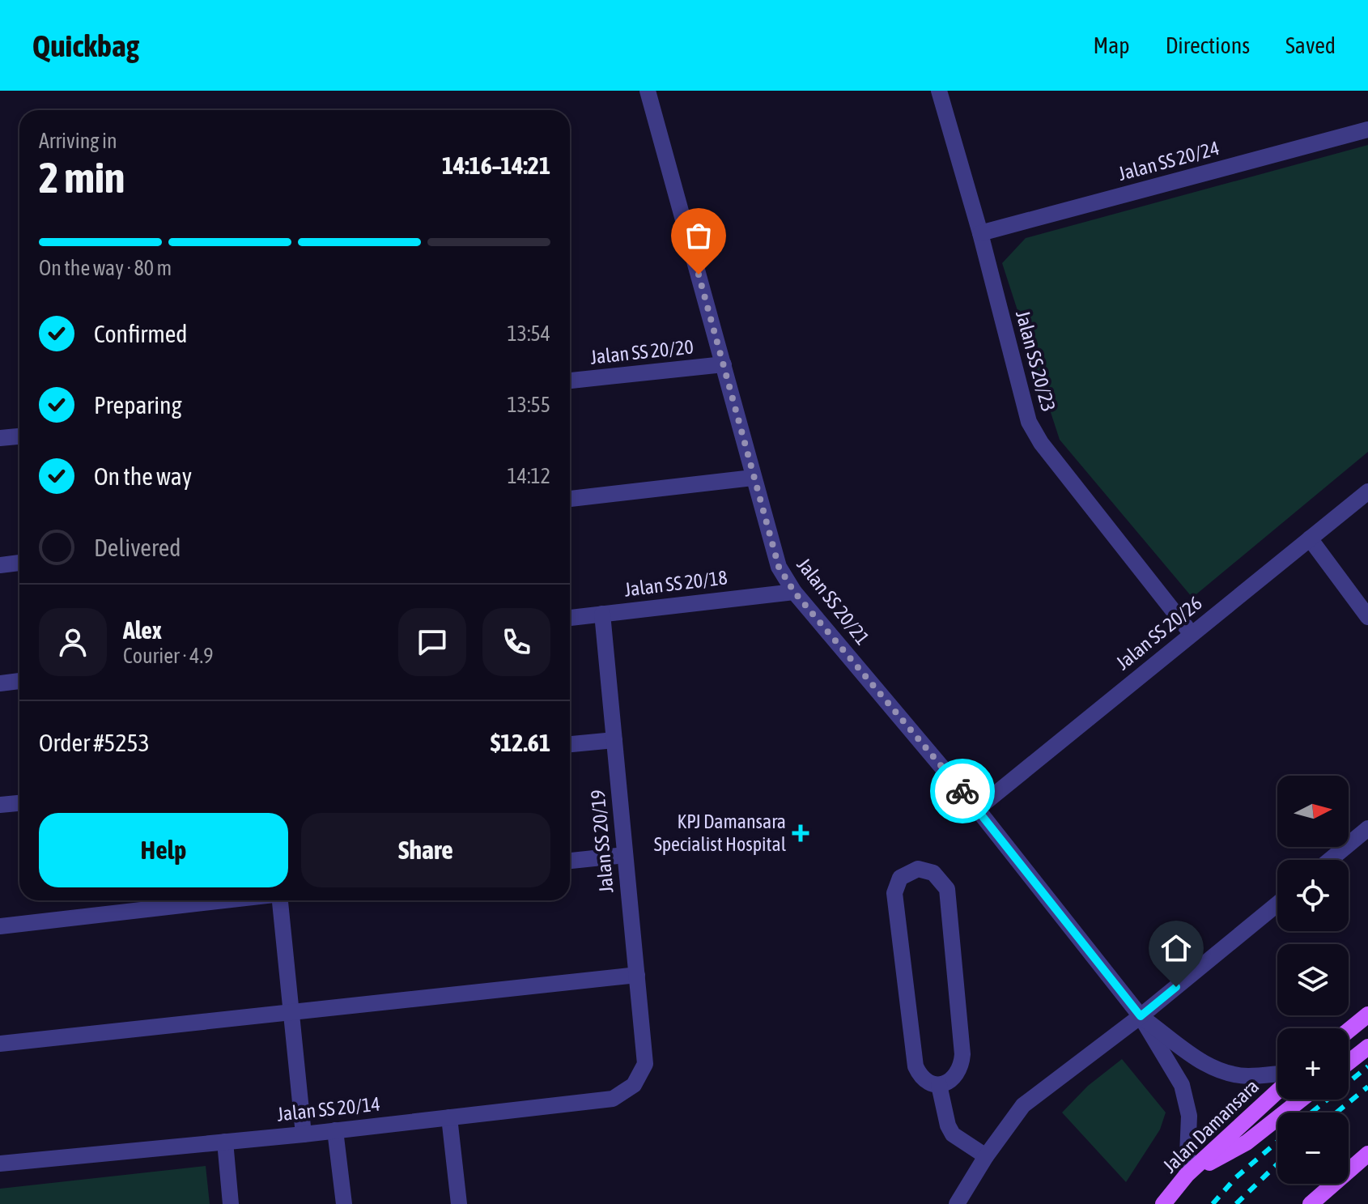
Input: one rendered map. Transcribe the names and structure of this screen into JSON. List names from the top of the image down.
{
  "streets": {
    "main road": ["Jalan Damansara"],
    "street": [
      "Jalan SS 20/24",
      "Jalan SS 20/20",
      "Jalan SS 20/23",
      "Jalan SS 20/18",
      "Jalan SS 20/21",
      "Jalan SS 20/26",
      "Jalan SS 20/19",
      "Jalan SS 20/14"
    ]
  },
  "crossings": [
    ["Jalan SS 20/24", "Jalan SS 20/23"],
    ["Jalan SS 20/20", "Jalan SS 20/21"],
    ["Jalan SS 20/23", "Jalan SS 20/26"],
    ["Jalan SS 20/18", "Jalan SS 20/21"],
    ["Jalan SS 20/18", "Jalan SS 20/19"],
    ["Jalan SS 20/21", "Jalan SS 20/26"],
    ["Jalan SS 20/21", "Jalan Damansara"],
    ["Jalan SS 20/19", "Jalan SS 20/14"]
  ],
  "places": {
    "health": ["KPJ Damansara Specialist Hospital"]
  },
  "north": "right",
  "page": {
    "header": "Quickbag",
    "nav": ["Map", "Directions", "Saved"],
    "heading": ["2 min", "Arriving in", "14:16–14:21"],
    "panel": [
      "Alex",
      "Courier · 4.9",
      "Order #5253",
      "$12.61"
    ],
    "bar": "On the way · 80 m",
    "list": [
      ["Confirmed", "13:54"],
      ["Preparing", "13:55"],
      ["On the way", "14:12"],
      "Delivered"
    ],
    "map_buttons": ["+", "−"],
    "buttons": ["Help", "Share"]
  }
}
